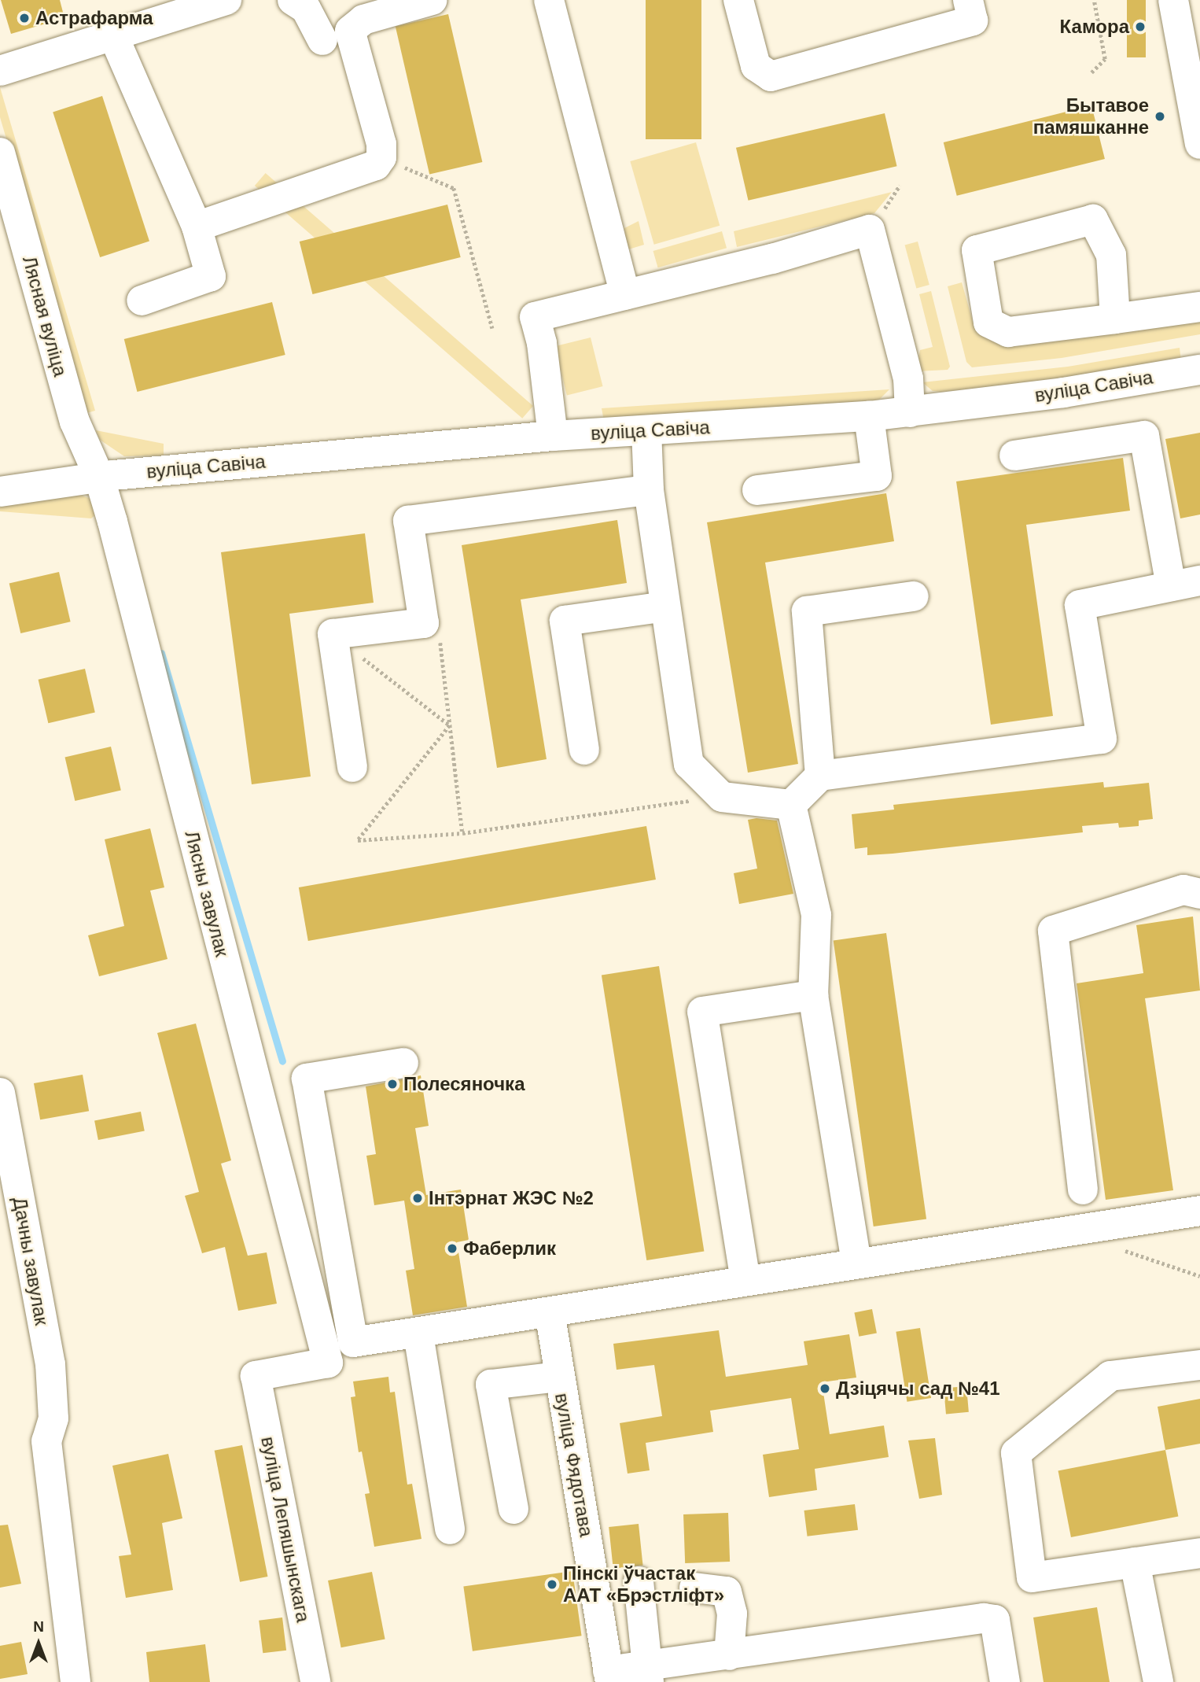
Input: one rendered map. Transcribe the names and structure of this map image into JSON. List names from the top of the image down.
{
  "streets": {
    "street": [
      "Лясная вуліца",
      "вуліца Савіча",
      "Лясны завулак",
      "Дачны завулак",
      "вуліца Фядотава",
      "вуліца Лепяшынскага"
    ]
  },
  "crossings": [
    ["Лясная вуліца", "вуліца Савіча"],
    ["Лясная вуліца", "Лясны завулак"],
    ["вуліца Савіча", "Лясны завулак"],
    ["Лясны завулак", "вуліца Лепяшынскага"]
  ],
  "places": [
    "Астрафарма",
    "Камора",
    "Бытавое памяшканне",
    "Полесяночка",
    "Інтэрнат ЖЭС №2",
    "Фаберлик",
    "Дзіцячы сад №41",
    "Пінскі ўчастак ААТ «Брэстліфт»"
  ],
  "north": "top"
}
